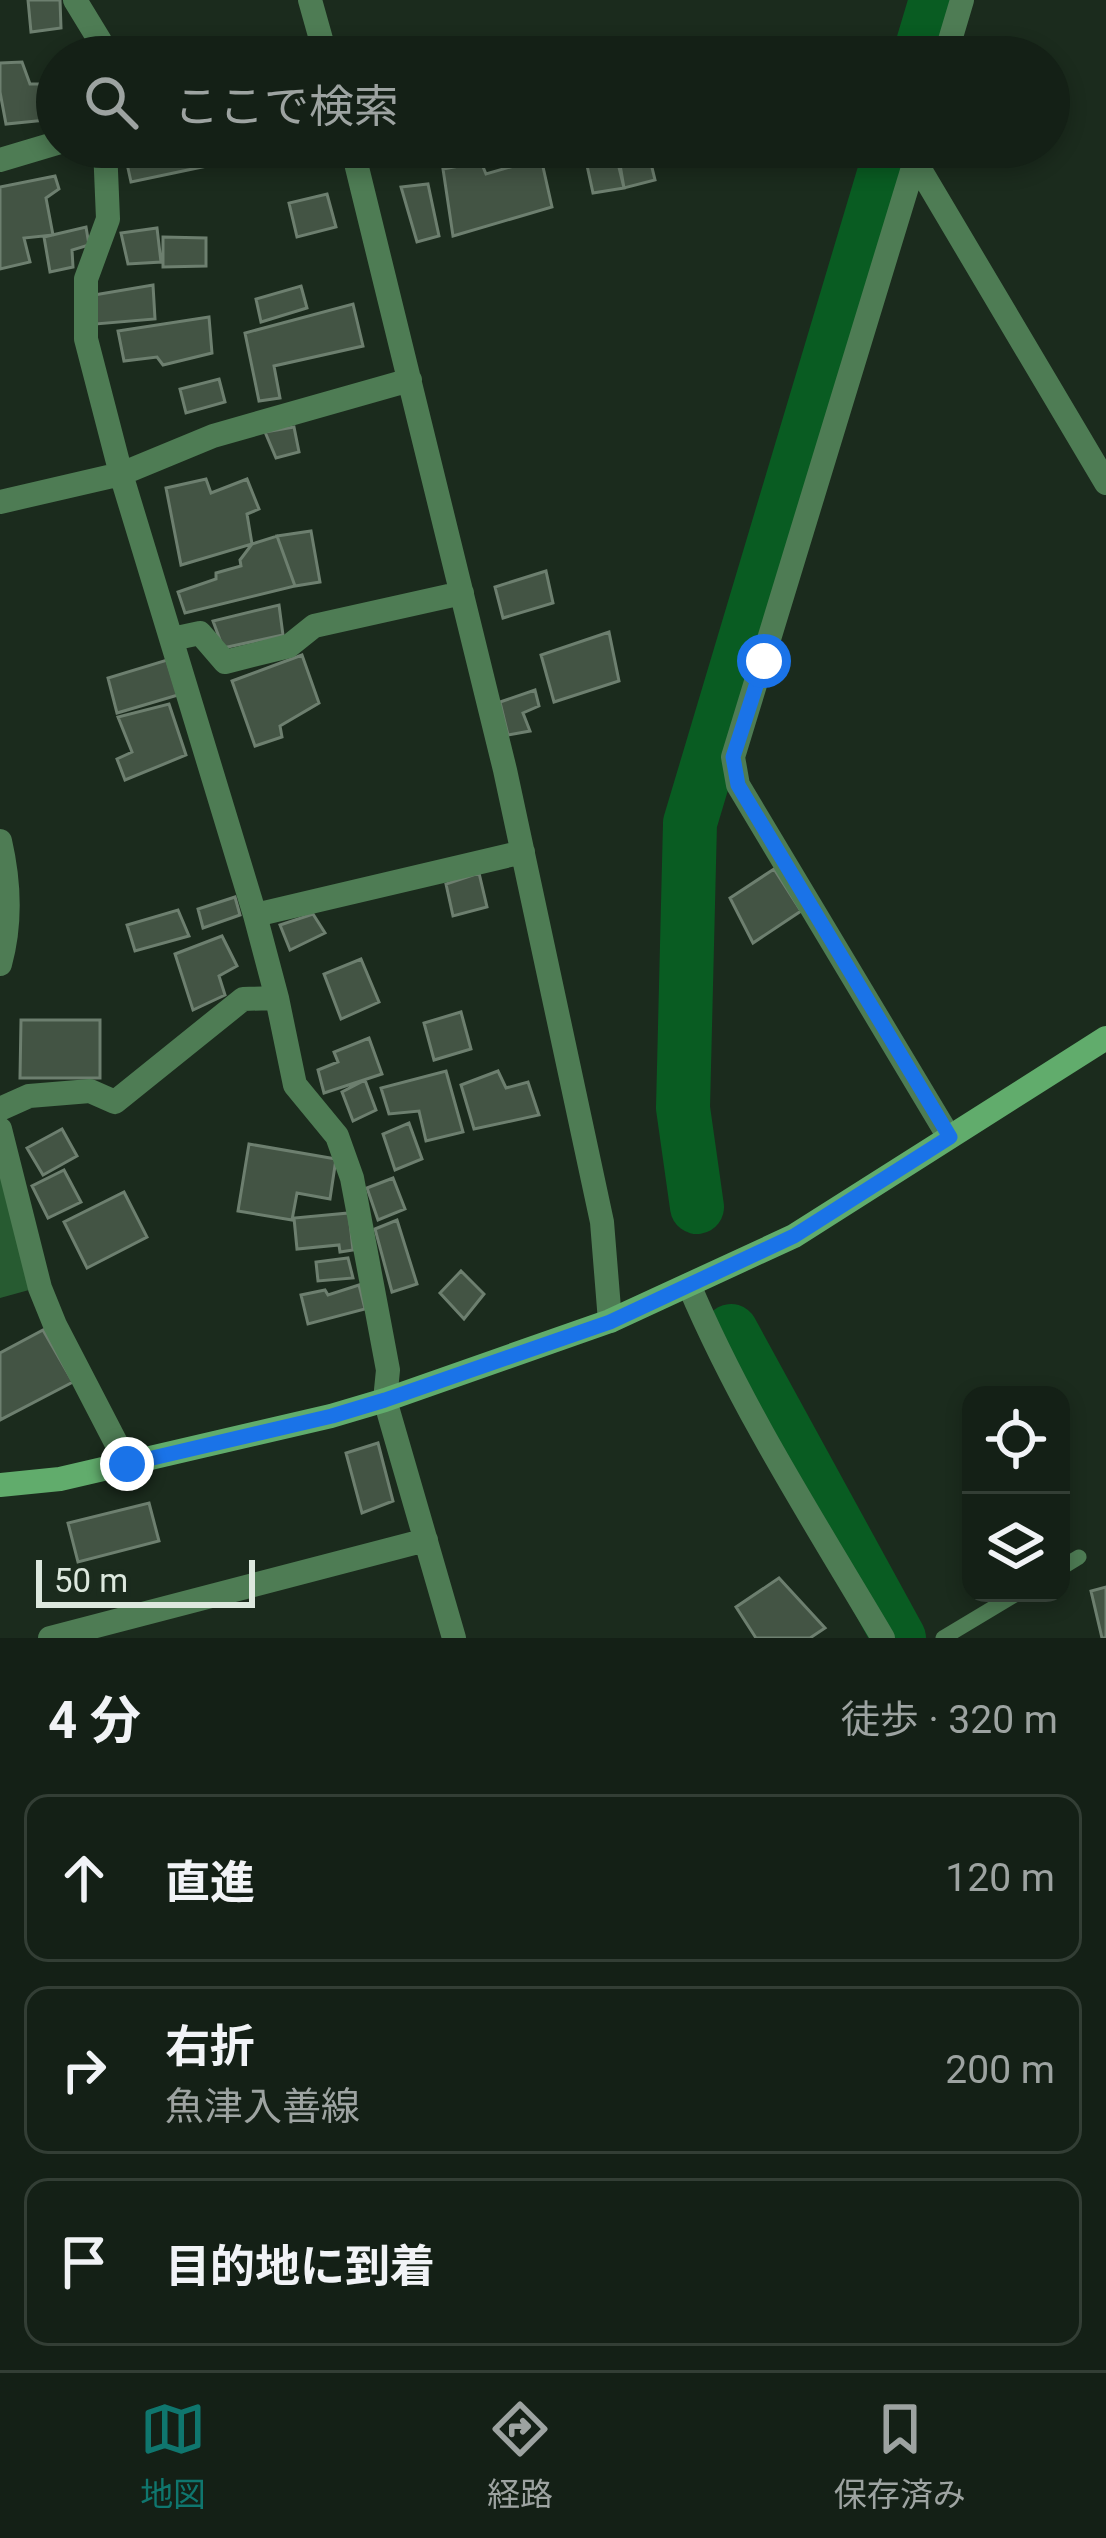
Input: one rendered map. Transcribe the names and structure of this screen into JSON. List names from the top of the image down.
{
  "scale_bar": "50 m",
  "page": {
    "search": "ここで検索",
    "scale": "50 m",
    "heading": ["4 分", "徒歩 · 320 m"],
    "list": [
      ["直進", "120 m"],
      ["右折", "魚津入善線", "200 m"],
      "目的地に到着"
    ],
    "nav": ["地図", "経路", "保存済み"]
  }
}
